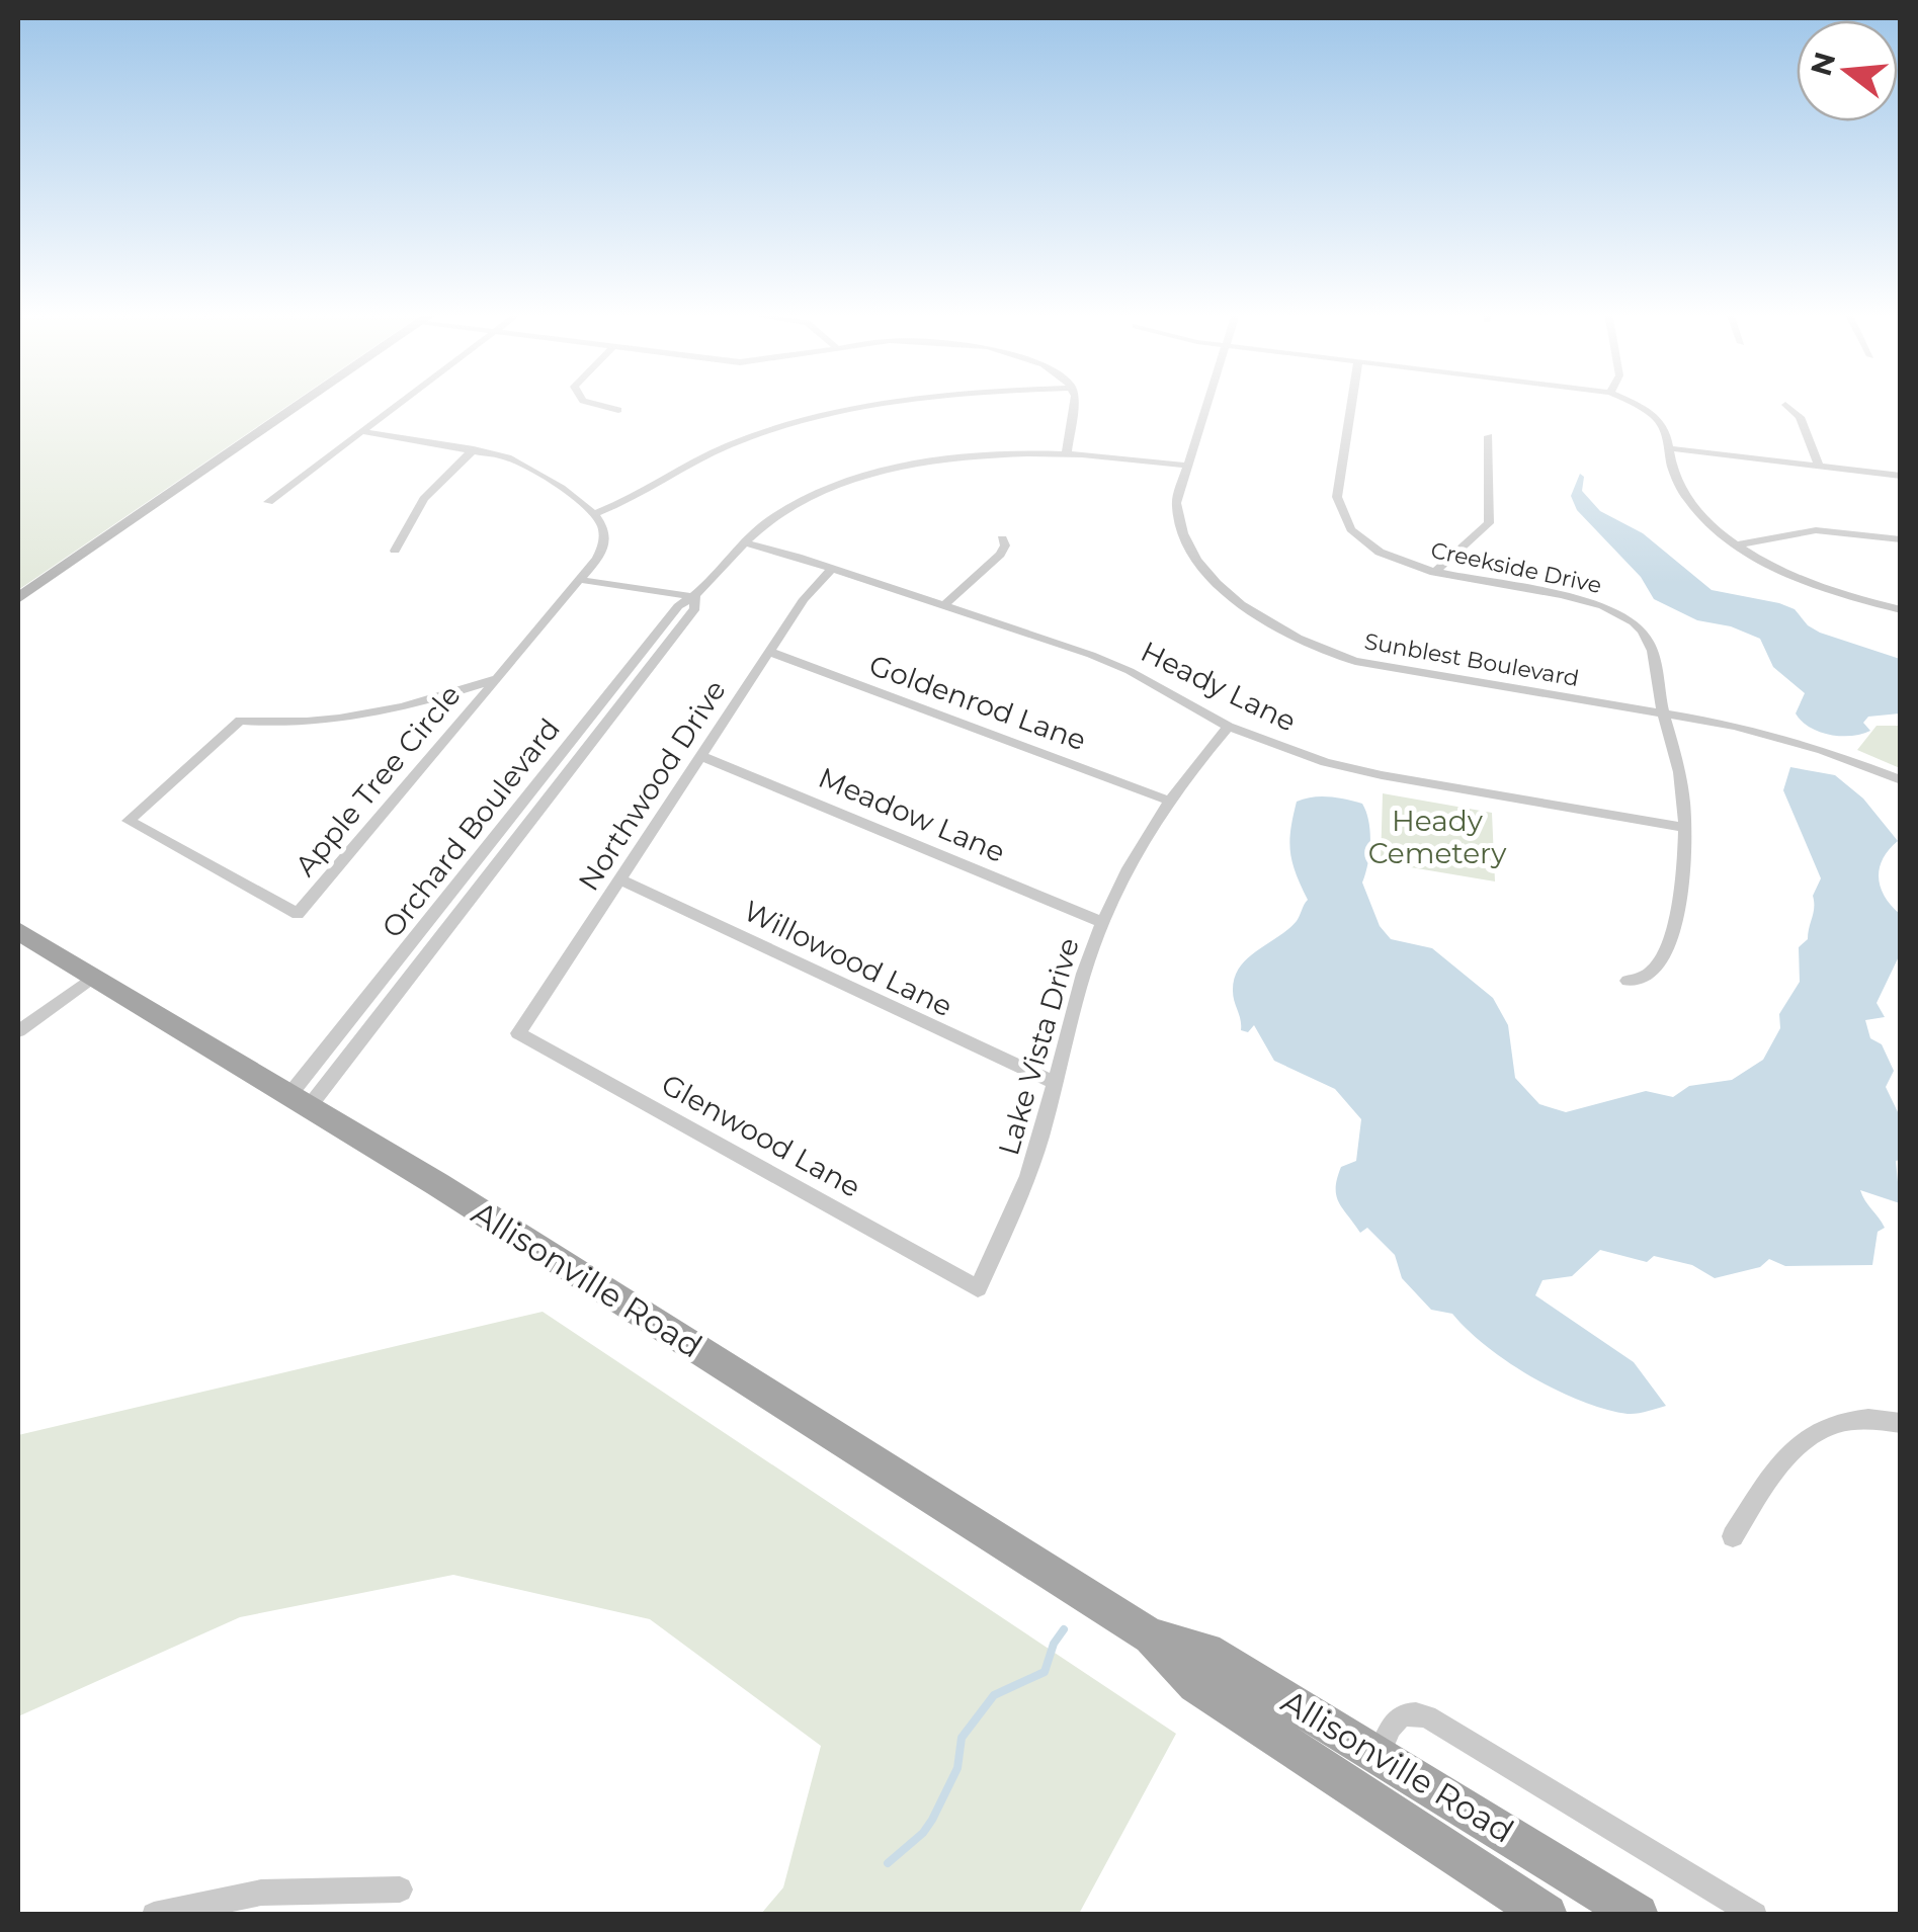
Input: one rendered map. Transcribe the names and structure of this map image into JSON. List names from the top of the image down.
{
  "streets": {
    "main road": ["Allisonville Road"],
    "street": [
      "Creekside Drive",
      "Sunblest Boulevard",
      "Heady Lane",
      "Goldenrod Lane",
      "Apple Tree Circle",
      "Northwood Drive",
      "Meadow Lane",
      "Orchard Boulevard",
      "Willowood Lane",
      "Lake Vista Drive",
      "Glenwood Lane"
    ]
  },
  "crossings": [
    ["Creekside Drive", "Sunblest Boulevard"],
    ["Creekside Drive", "Heady Lane"],
    ["Sunblest Boulevard", "Orchard Boulevard"],
    ["Heady Lane", "Northwood Drive"],
    ["Heady Lane", "Orchard Boulevard"],
    ["Heady Lane", "Lake Vista Drive"],
    ["Goldenrod Lane", "Northwood Drive"],
    ["Goldenrod Lane", "Lake Vista Drive"],
    ["Northwood Drive", "Meadow Lane"],
    ["Northwood Drive", "Willowood Lane"],
    ["Northwood Drive", "Glenwood Lane"],
    ["Meadow Lane", "Lake Vista Drive"],
    ["Orchard Boulevard", "Allisonville Road"],
    ["Willowood Lane", "Lake Vista Drive"],
    ["Lake Vista Drive", "Glenwood Lane"]
  ],
  "parks": ["Heady Cemetery"],
  "north": "left"
}
